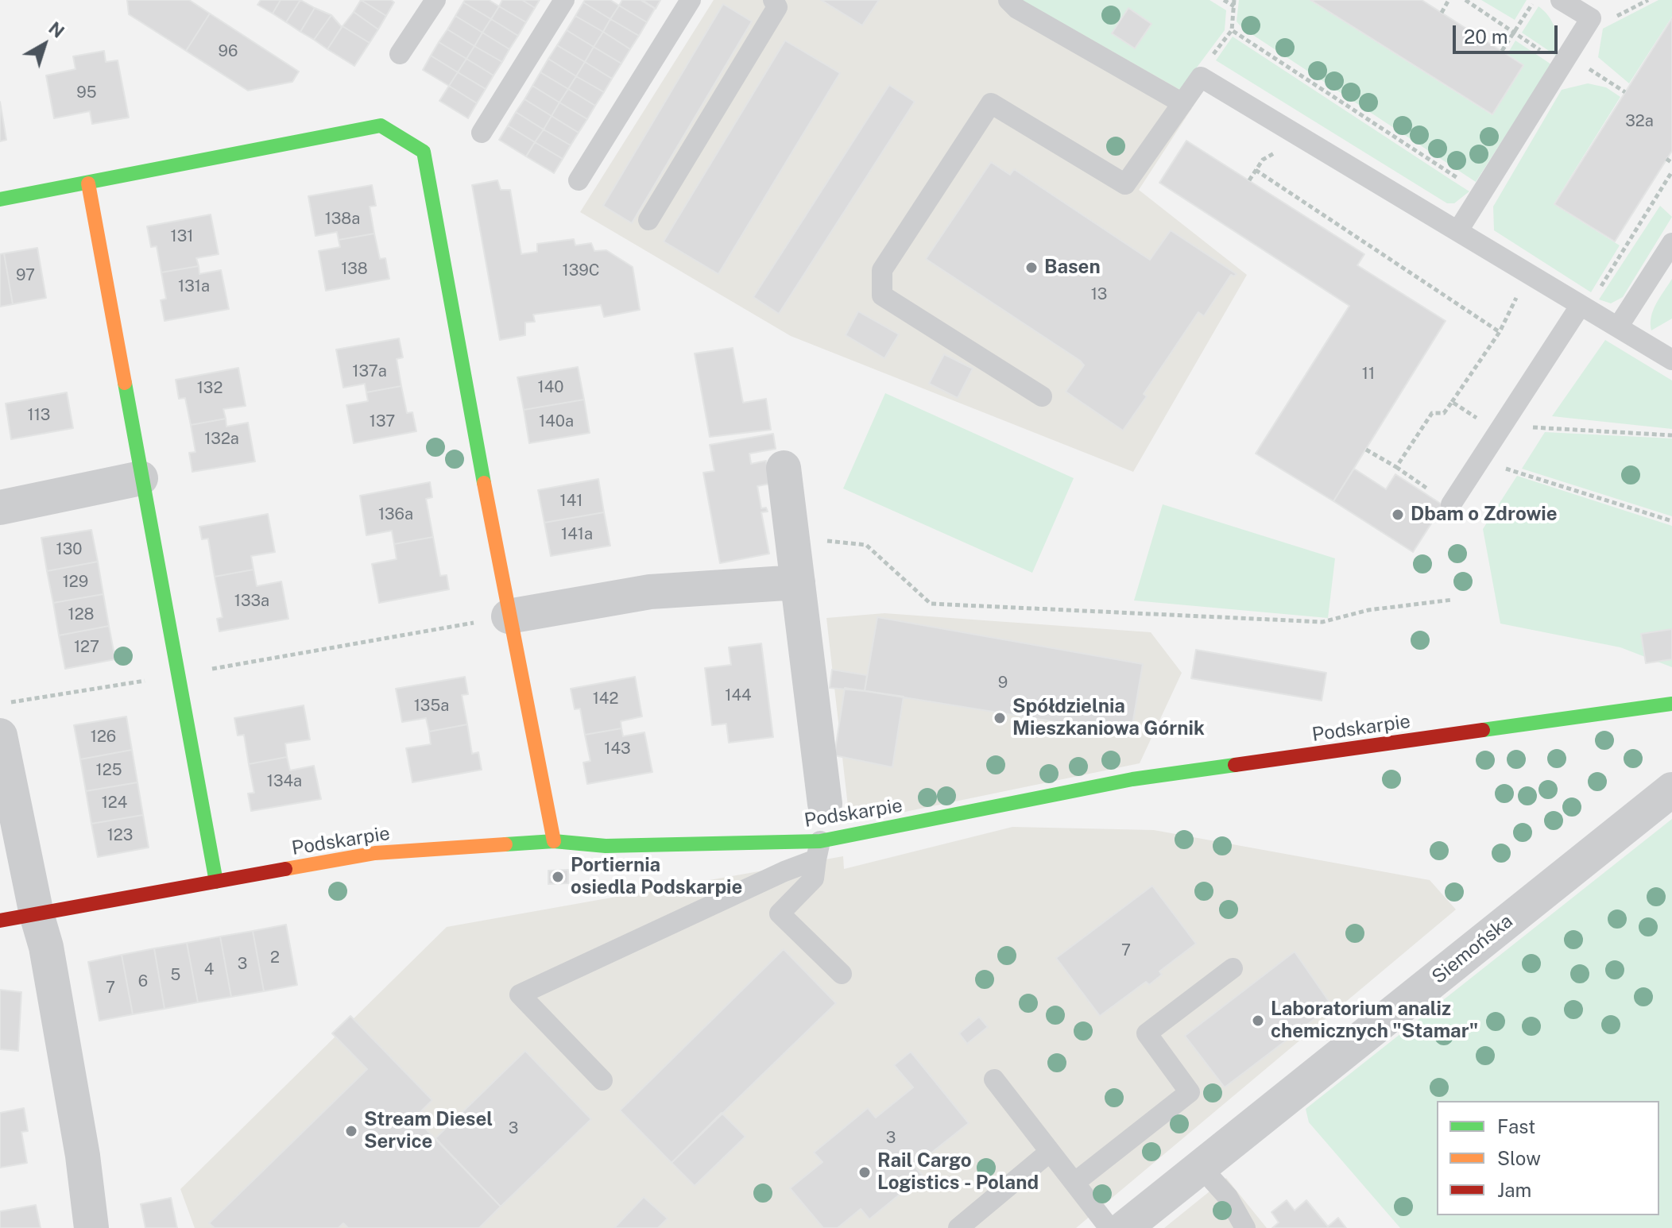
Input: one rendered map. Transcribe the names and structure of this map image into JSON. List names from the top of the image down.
{
  "streets": {
    "street": ["Podskarpie", "Siemońska"]
  },
  "places": [
    "Basen",
    "Dbam o Zdrowie",
    "Spółdzielnia Mieszkaniowa Górnik",
    "Portiernia osiedla Podskarpie",
    "Laboratorium analiz chemicznych \"Stamar\"",
    "Stream Diesel Service",
    "Rail Cargo Logistics - Poland"
  ],
  "house_numbers": [
    "96",
    "95",
    "32a",
    "138a",
    "131",
    "138",
    "139C",
    "97",
    "131a",
    "13",
    "137a",
    "11",
    "140",
    "132",
    "113",
    "137",
    "140a",
    "132a",
    "141",
    "136a",
    "141a",
    "130",
    "129",
    "133a",
    "128",
    "127",
    "9",
    "144",
    "142",
    "135a",
    "126",
    "143",
    "125",
    "134a",
    "124",
    "123",
    "7",
    "2",
    "3",
    "4",
    "5",
    "6",
    "7",
    "3",
    "3"
  ],
  "legend": ["Fast", "Slow", "Jam"],
  "scale_bar": "20 m",
  "north": "top right"
}
